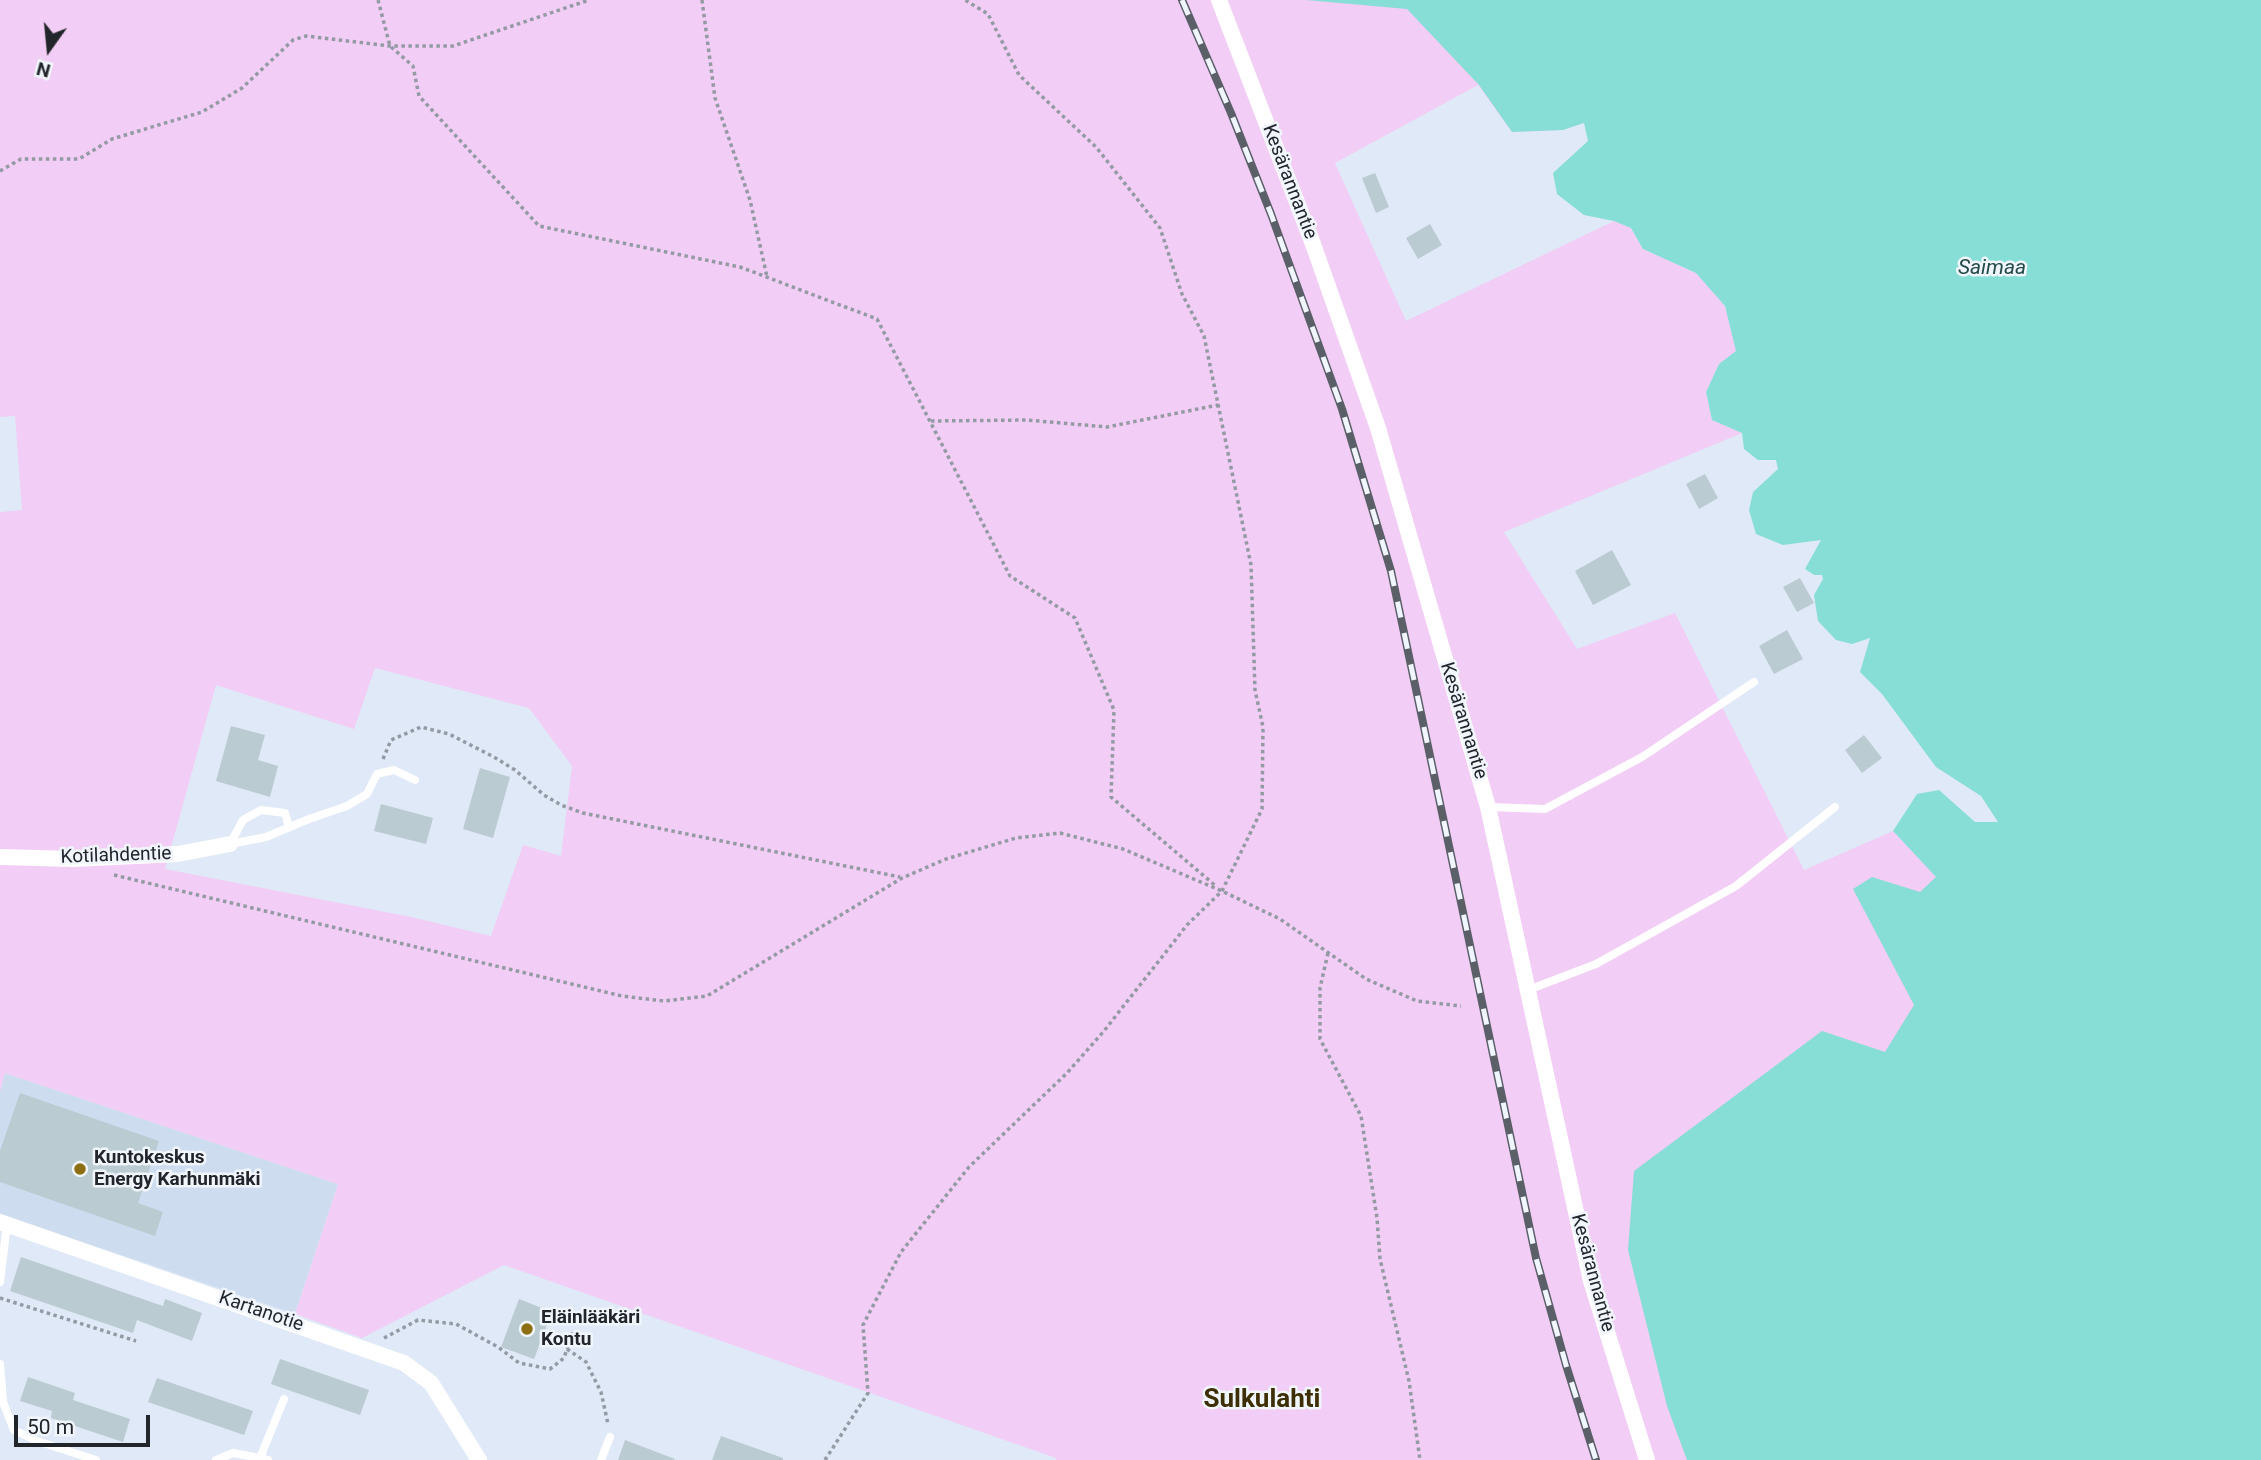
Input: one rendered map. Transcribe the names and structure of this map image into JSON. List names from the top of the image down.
{
  "streets": {
    "street": ["Kesärannantie", "Kotilahdentie", "Kartanotie"]
  },
  "districts": ["Sulkulahti"],
  "water": ["Saimaa"],
  "places": ["Kuntokeskus Energy Karhunmäki", "Eläinlääkäri Kontu"],
  "scale_bar": "50 m",
  "north": "bottom"
}
